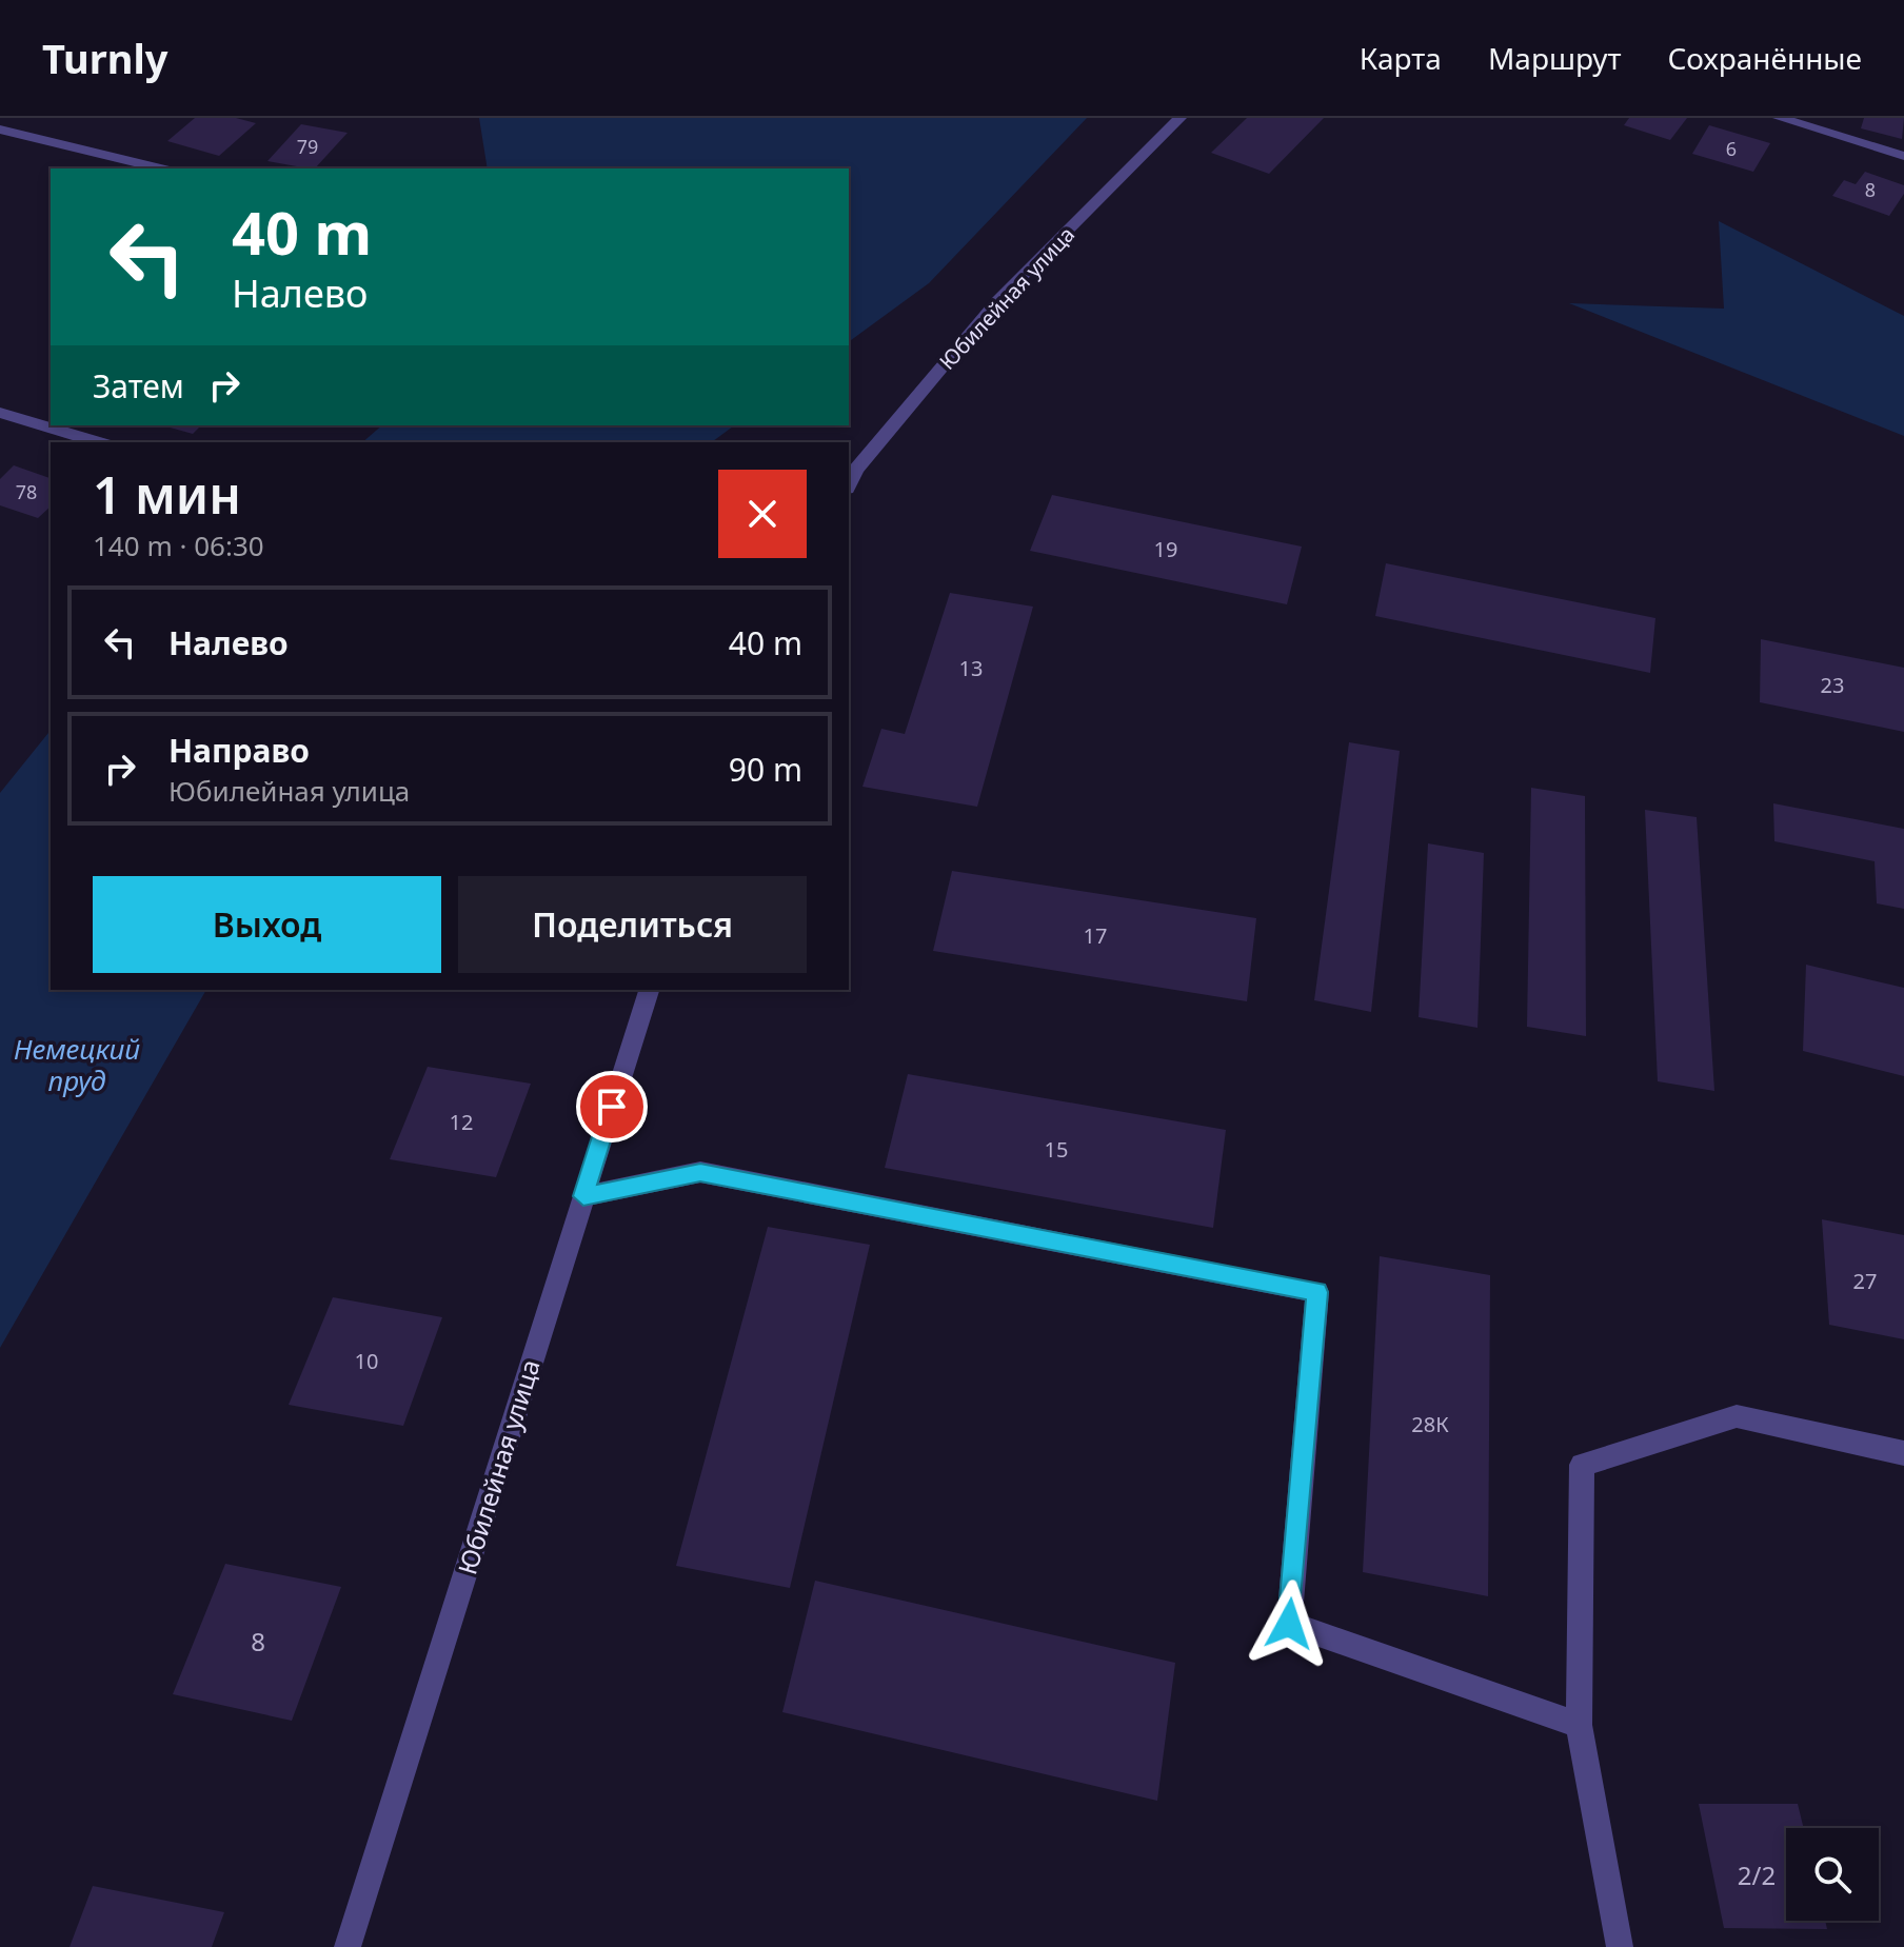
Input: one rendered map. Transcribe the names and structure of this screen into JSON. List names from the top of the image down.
{
  "streets": {
    "street": ["Юбилейная улица"]
  },
  "water": ["Немецкий пруд"],
  "house_numbers": [
    "79",
    "6",
    "8",
    "78",
    "19",
    "13",
    "23",
    "17",
    "12",
    "15",
    "27",
    "10",
    "28К",
    "8",
    "2/2"
  ],
  "page": {
    "header": "Turnly",
    "nav": ["Карта", "Маршрут", "Сохранённые"],
    "turn": ["40 m", "Налево"],
    "then": "Затем",
    "heading": ["1 мин", "140 m · 06:30"],
    "list": [
      {
        "name": "Налево",
        "value": "40 m"
      },
      {
        "name": "Направо",
        "note": "Юбилейная улица",
        "value": "90 m"
      }
    ],
    "buttons": ["Выход", "Поделиться"]
  }
}
